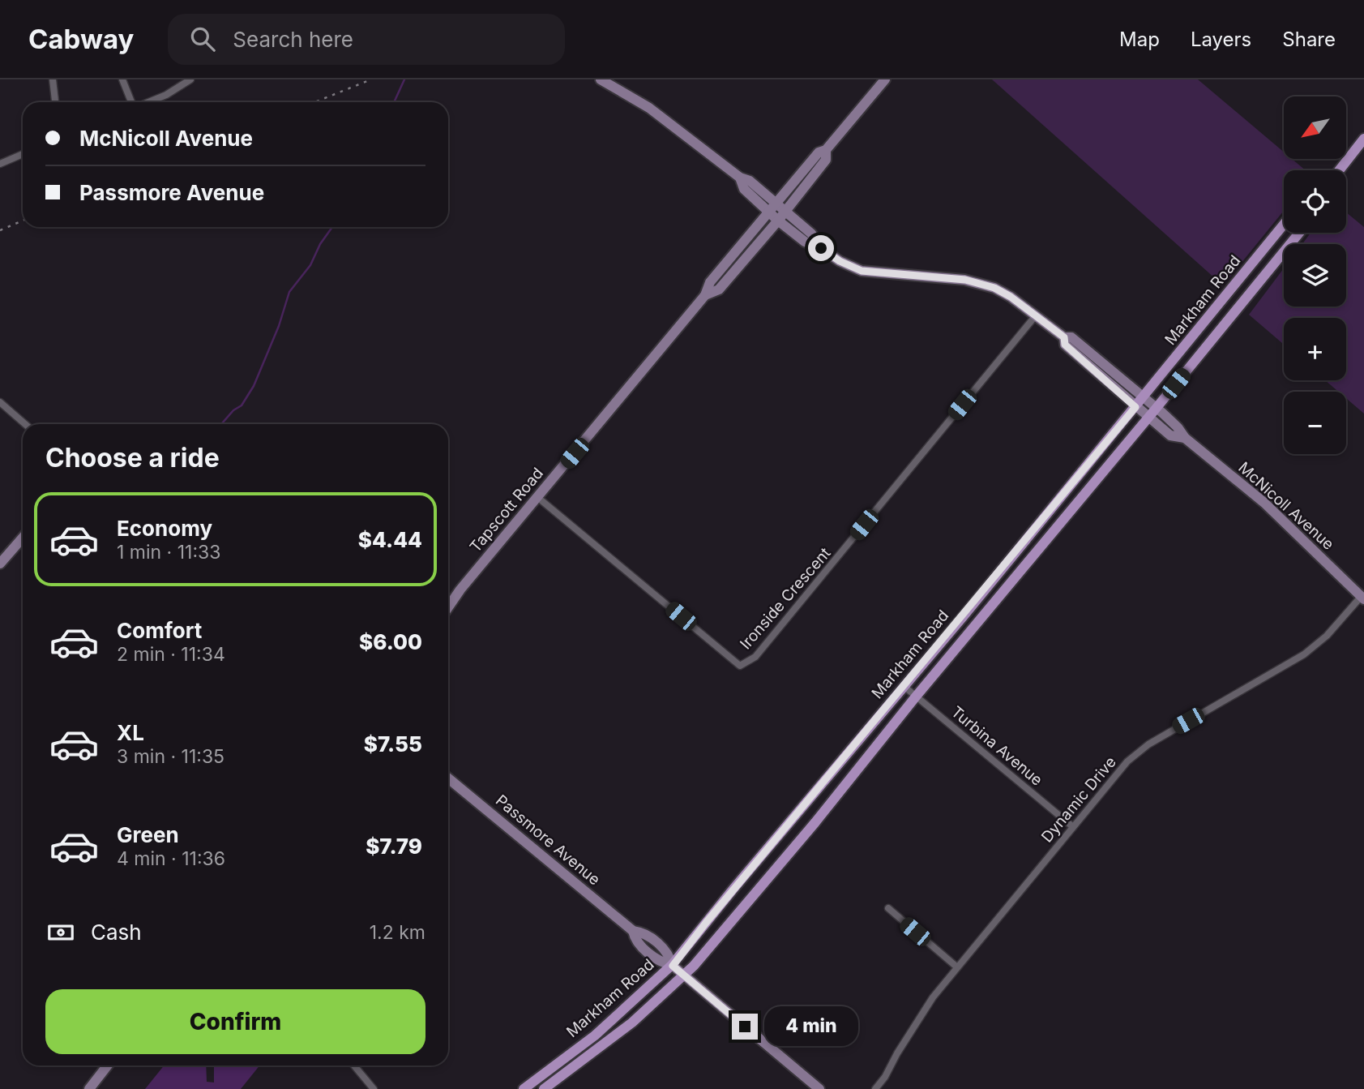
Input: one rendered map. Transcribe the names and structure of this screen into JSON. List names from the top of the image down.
{
  "streets": {
    "main road": ["Markham Road"],
    "street": [
      "McNicoll Avenue",
      "Tapscott Road",
      "Ironside Crescent",
      "Turbina Avenue",
      "Dynamic Drive",
      "Passmore Avenue"
    ]
  },
  "crossings": [
    ["Markham Road", "McNicoll Avenue"],
    ["Markham Road", "Turbina Avenue"],
    ["Markham Road", "Passmore Avenue"],
    ["McNicoll Avenue", "Tapscott Road"],
    ["McNicoll Avenue", "Ironside Crescent"],
    ["McNicoll Avenue", "Dynamic Drive"],
    ["Tapscott Road", "Ironside Crescent"],
    ["Turbina Avenue", "Dynamic Drive"]
  ],
  "north": "bottom left",
  "page": {
    "header": "Cabway",
    "search": "Search here",
    "nav": ["Map", "Layers", "Share"],
    "map_buttons": ["+", "−"],
    "banner": ["McNicoll Avenue", "Passmore Avenue"],
    "heading": "Choose a ride",
    "list": [
      {
        "name": "Economy",
        "note": "1 min · 11:33",
        "value": "$4.44"
      },
      {
        "name": "Comfort",
        "note": "2 min · 11:34",
        "value": "$6.00"
      },
      {
        "name": "XL",
        "note": "3 min · 11:35",
        "value": "$7.55"
      },
      {
        "name": "Green",
        "note": "4 min · 11:36",
        "value": "$7.79"
      }
    ],
    "pay": ["Cash", "1.2 km"],
    "buttons": "Confirm",
    "bubble": "4 min"
  }
}
